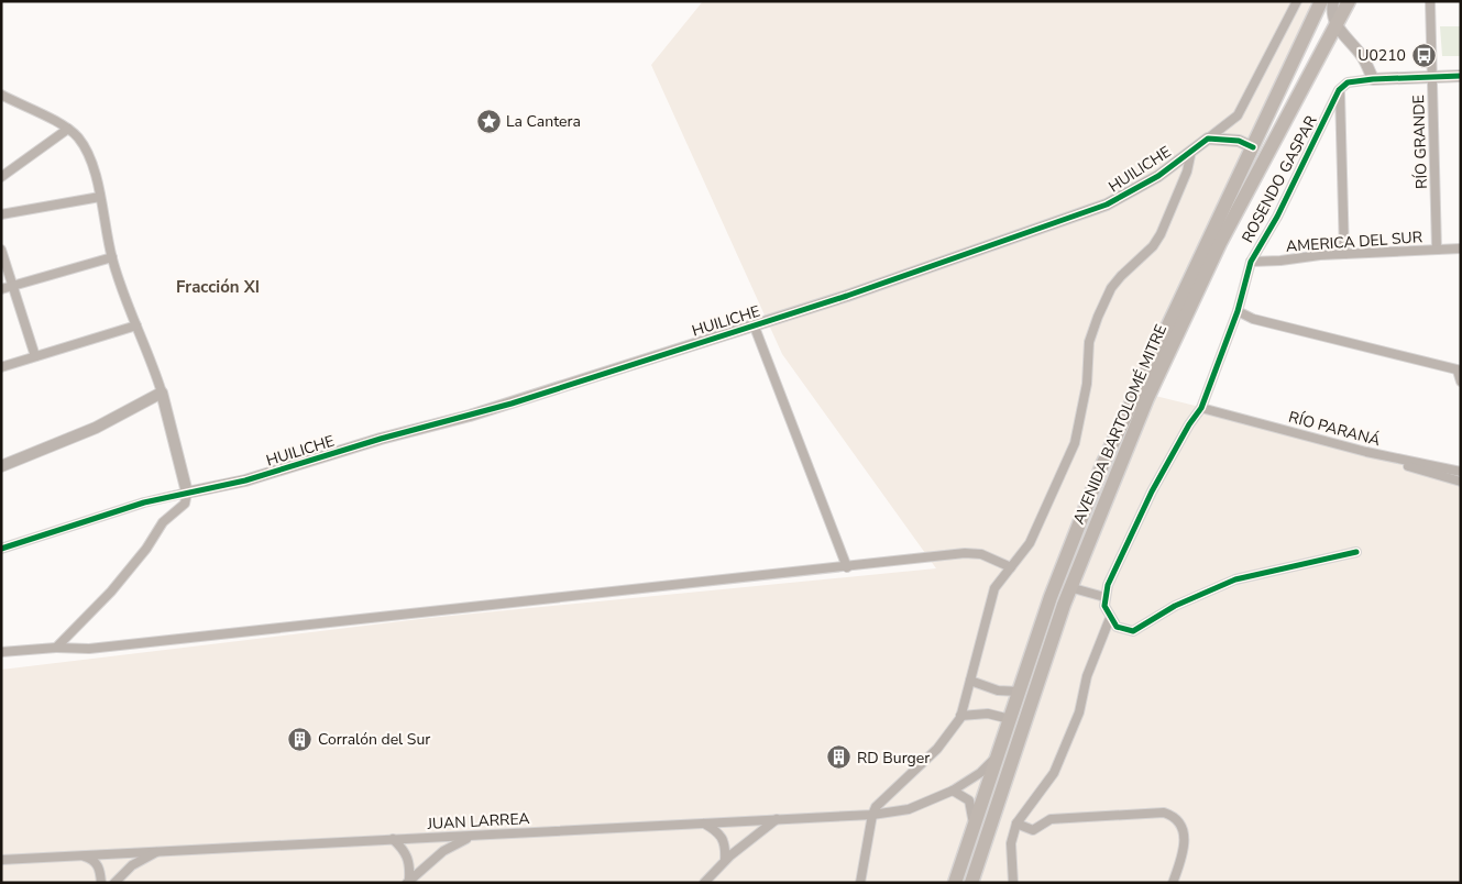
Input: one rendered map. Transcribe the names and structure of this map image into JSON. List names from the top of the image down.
{
  "streets": {
    "main road": ["AVENIDA BARTOLOMÉ MITRE"],
    "street": [
      "RÍO GRANDE",
      "HUILICHE",
      "ROSENDO GASPAR",
      "AMERICA DEL SUR",
      "RÍO PARANÁ",
      "JUAN LARREA"
    ]
  },
  "crossings": [
    ["RÍO GRANDE", "AMERICA DEL SUR"],
    ["ROSENDO GASPAR", "AMERICA DEL SUR"],
    ["ROSENDO GASPAR", "RÍO PARANÁ"],
    ["AVENIDA BARTOLOMÉ MITRE", "JUAN LARREA"]
  ],
  "districts": ["Fracción XI"],
  "places": {
    "bus stop": ["U0210"],
    "place": ["La Cantera"],
    "building": ["Corralón del Sur", "RD Burger"]
  }
}
